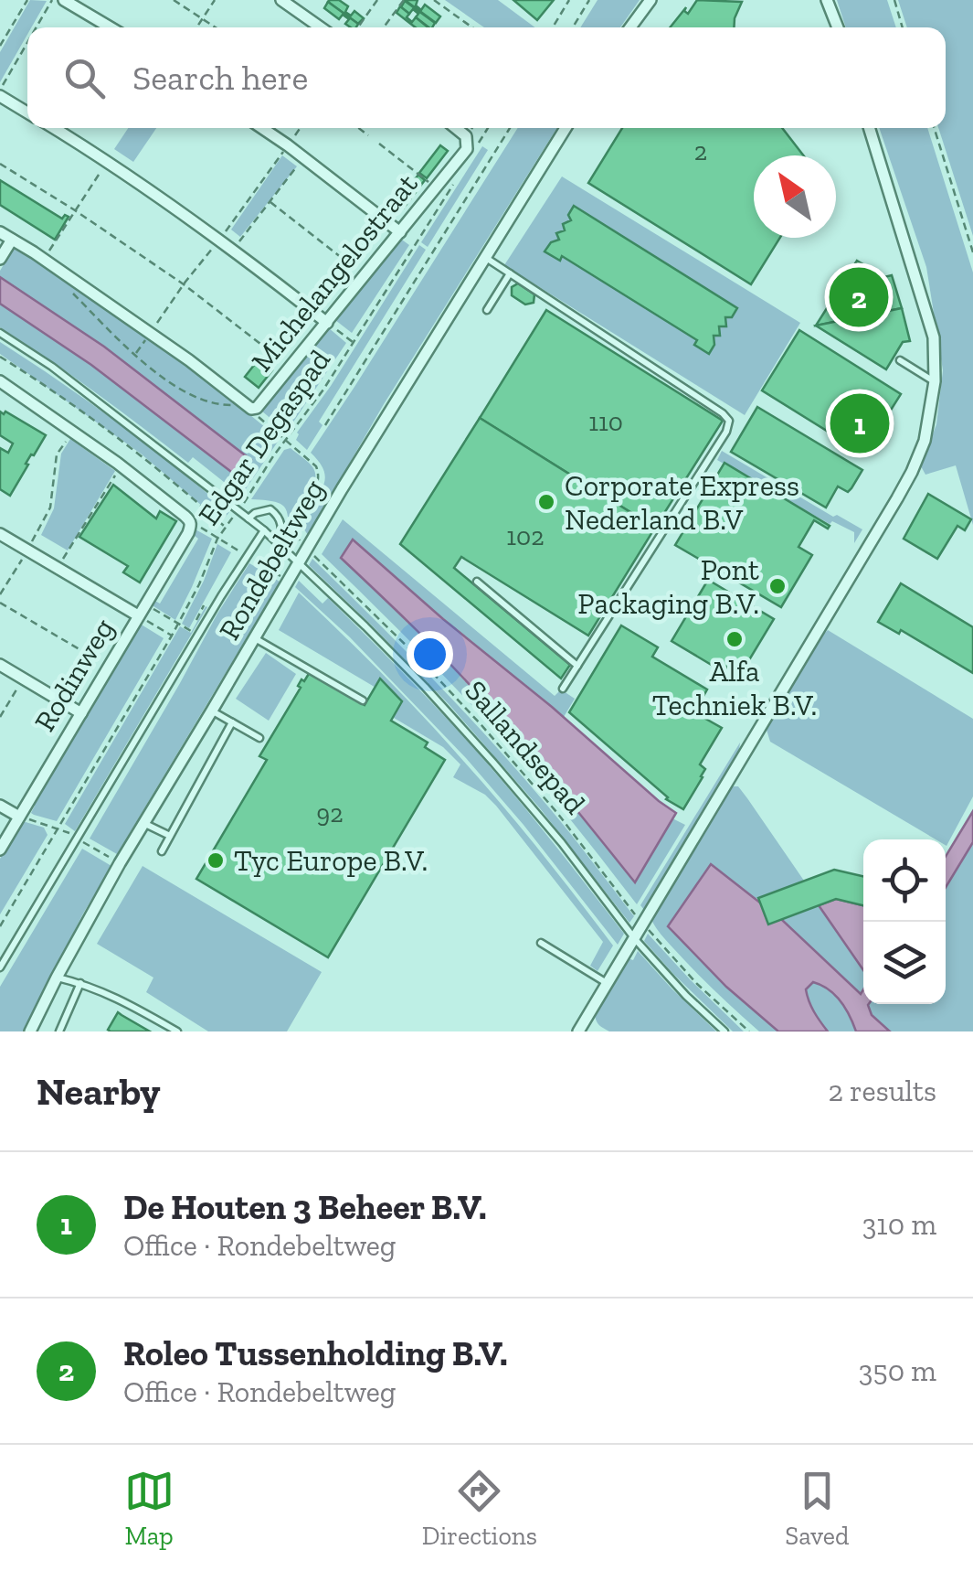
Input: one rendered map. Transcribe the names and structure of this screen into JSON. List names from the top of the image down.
{
  "streets": {
    "street": ["Michelangelostraat", "Rondebeltweg", "Rodinweg"],
    "path": ["Edgar Degaspad", "Sallandsepad"]
  },
  "crossings": [
    ["Rondebeltweg", "Sallandsepad"]
  ],
  "places": [
    "Corporate Express Nederland B.V",
    "Pont Packaging B.V.",
    "Alfa Techniek B.V.",
    "Tyc Europe B.V."
  ],
  "house_numbers": [
    "2",
    "110",
    "102",
    "92"
  ],
  "north": "top left",
  "page": {
    "search": "Search here",
    "pins": ["2", "1"],
    "heading": ["Nearby", "2 results"],
    "list": [
      {
        "mark": "1",
        "name": "De Houten 3 Beheer B.V.",
        "note": "Office · Rondebeltweg",
        "value": "310 m"
      },
      {
        "mark": "2",
        "name": "Roleo Tussenholding B.V.",
        "note": "Office · Rondebeltweg",
        "value": "350 m"
      }
    ],
    "nav": ["Map", "Directions", "Saved"]
  }
}
